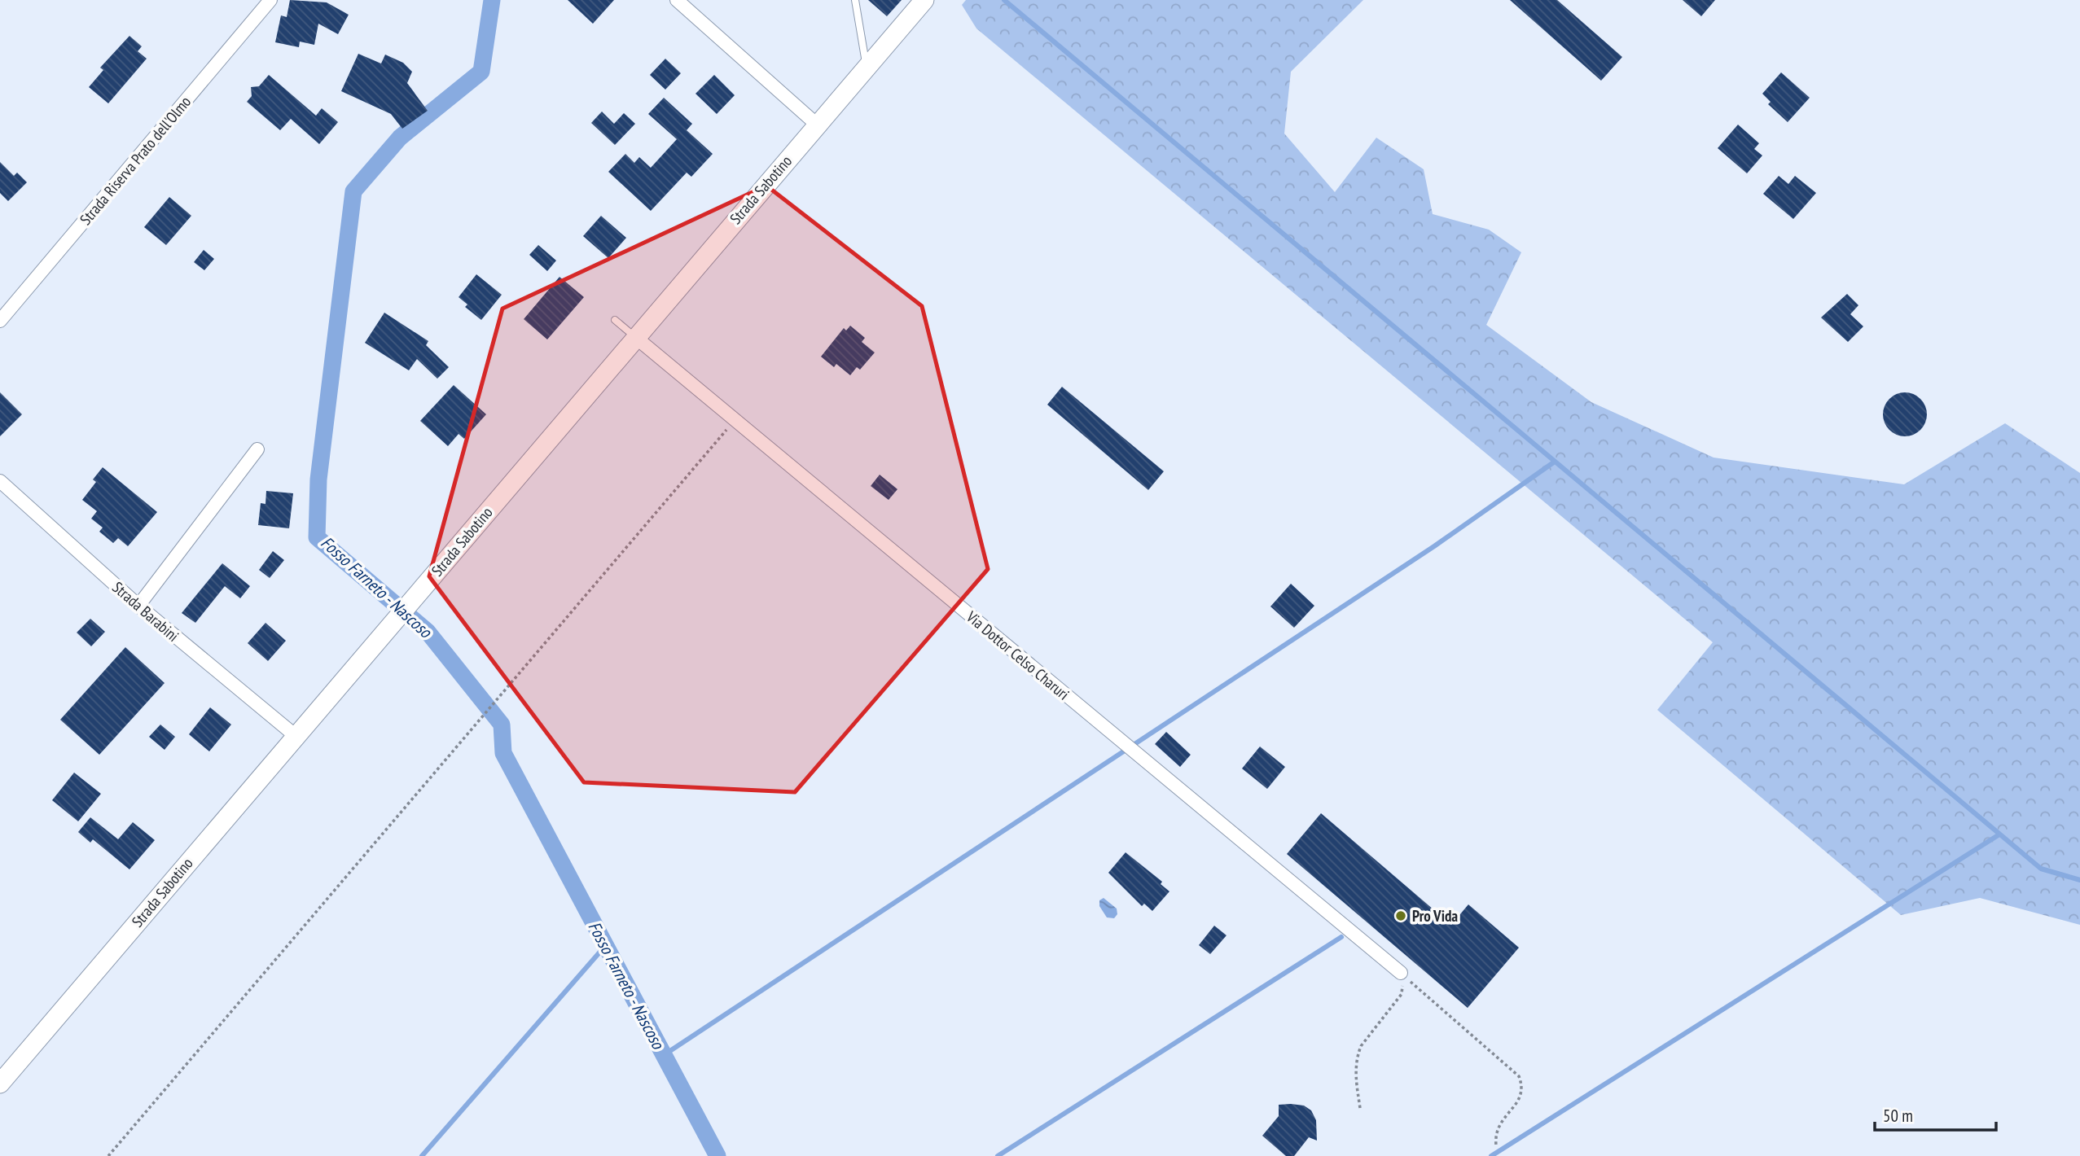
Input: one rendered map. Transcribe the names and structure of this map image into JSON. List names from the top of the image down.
{
  "streets": {
    "street": [
      "Strada Riserva Prato dell'Olmo",
      "Strada Sabotino",
      "Strada Barabini",
      "Via Dottor Celso Charuri"
    ]
  },
  "crossings": [
    ["Strada Sabotino", "Strada Barabini"],
    ["Strada Sabotino", "Via Dottor Celso Charuri"]
  ],
  "water": ["Fosso Farneto - Nascoso"],
  "places": ["Pro Vida"],
  "scale_bar": "50 m"
}
